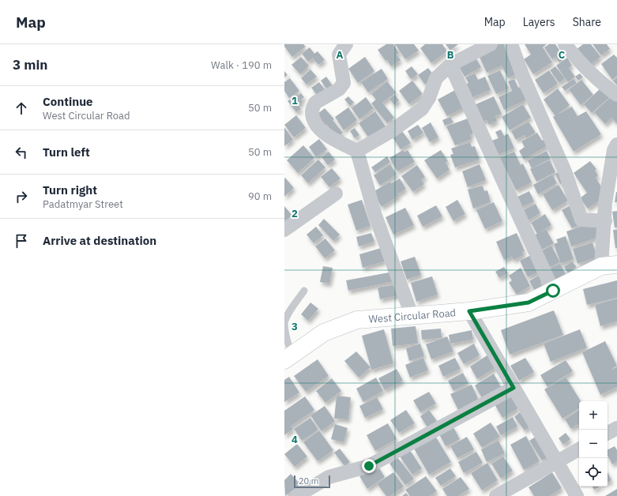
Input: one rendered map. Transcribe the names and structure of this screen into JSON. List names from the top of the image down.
{
  "streets": {
    "street": ["West Circular Road"]
  },
  "scale_bar": "20 m",
  "page": {
    "header": "Map",
    "nav": ["Map", "Layers", "Share"],
    "heading": ["3 min", "Walk · 190 m"],
    "list": [
      ["Continue", "West Circular Road", "50 m"],
      ["Turn left", "50 m"],
      ["Turn right", "Padatmyar Street", "90 m"],
      "Arrive at destination"
    ],
    "map_buttons": ["+", "−"],
    "scale": "20 m"
  },
  "grid": {
    "columns": ["A", "B", "C"],
    "rows": [
      "1",
      "2",
      "3",
      "4"
    ]
  }
}
